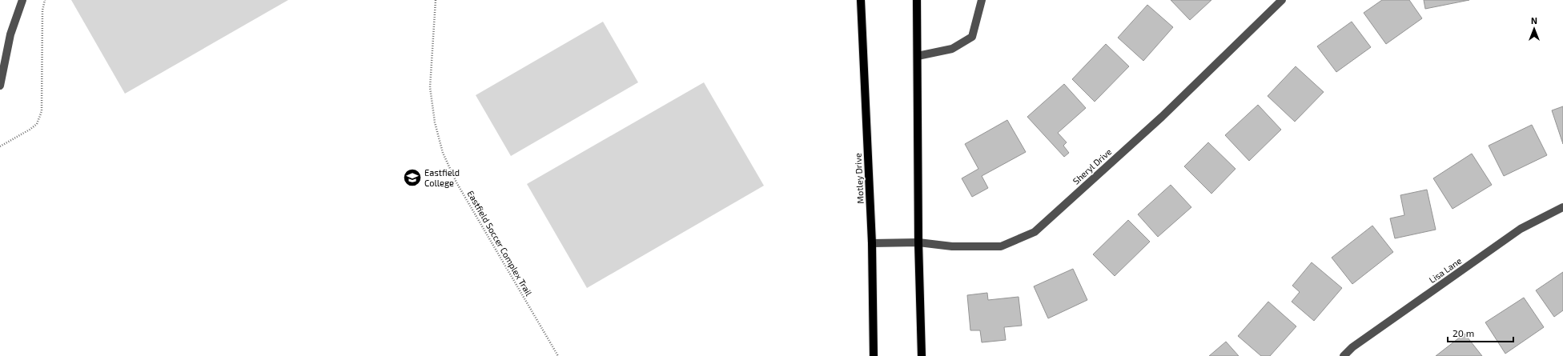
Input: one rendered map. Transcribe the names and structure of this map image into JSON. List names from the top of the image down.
{
  "streets": {
    "main road": ["Motley Drive"],
    "street": ["Sheryl Drive", "Lisa Lane"],
    "path": ["Eastfield Soccer Complex Trail"]
  },
  "crossings": [
    ["Sheryl Drive", "Motley Drive"]
  ],
  "places": {
    "school or university": ["Eastfield College"]
  },
  "scale_bar": "20 m",
  "north": "top"
}
